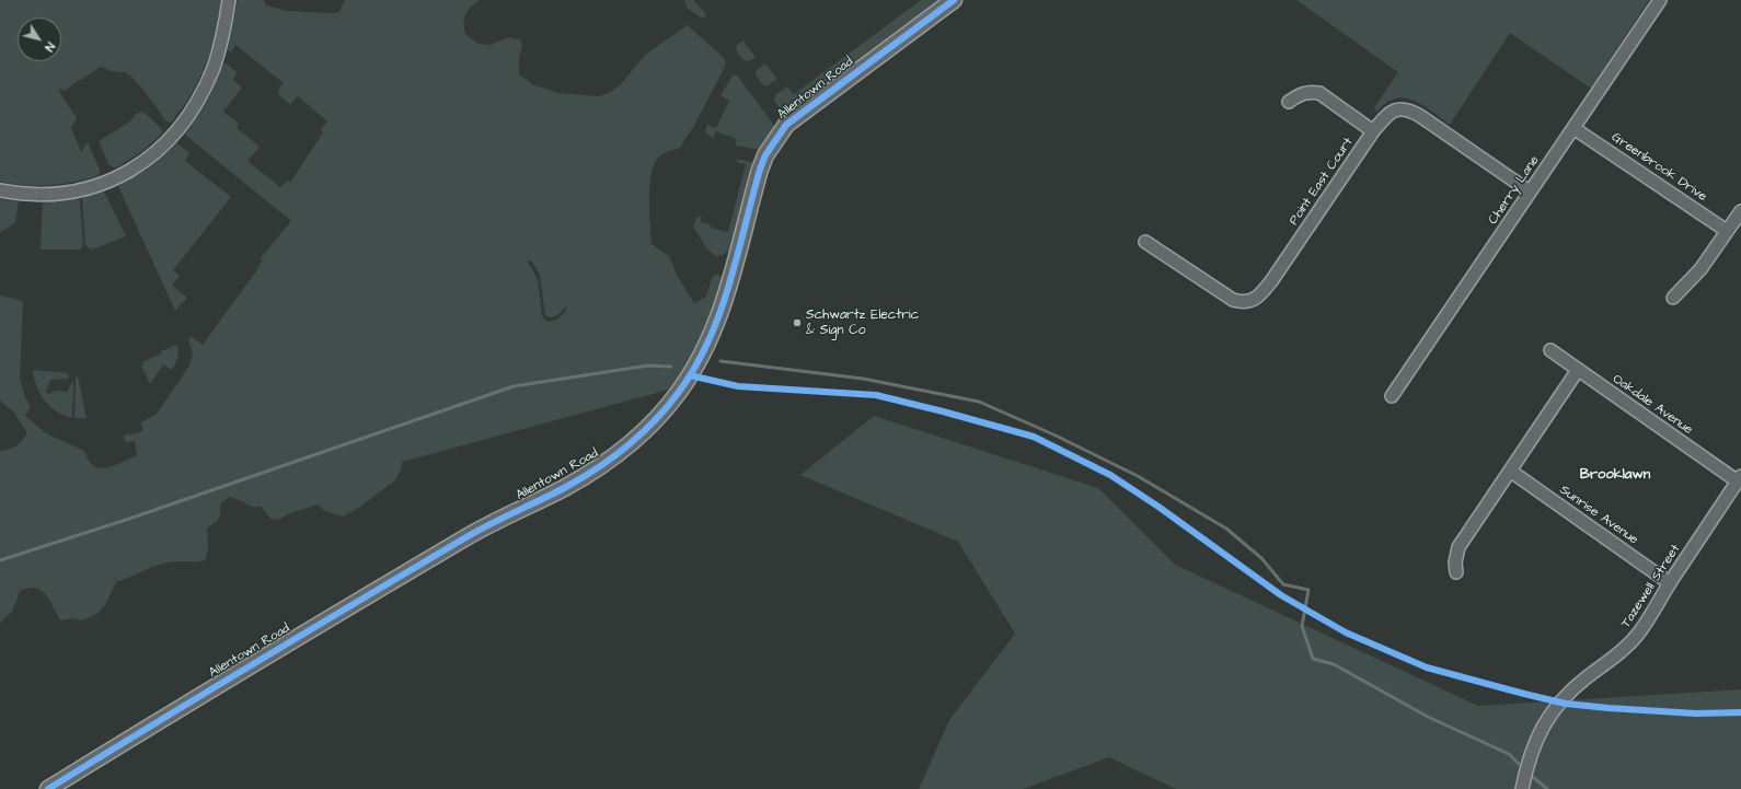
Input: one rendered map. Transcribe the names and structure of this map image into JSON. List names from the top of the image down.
{
  "streets": {
    "street": [
      "Allentown Road",
      "Greenbrook Drive",
      "Point East Court",
      "Cherry Lane",
      "Oakdale Avenue",
      "Sunrise Avenue",
      "Tazewell Street"
    ]
  },
  "crossings": [
    ["Greenbrook Drive", "Cherry Lane"],
    ["Point East Court", "Cherry Lane"],
    ["Oakdale Avenue", "Tazewell Street"],
    ["Sunrise Avenue", "Tazewell Street"]
  ],
  "districts": ["Brooklawn"],
  "places": ["Schwartz Electric & Sign Co"],
  "north": "bottom right"
}
